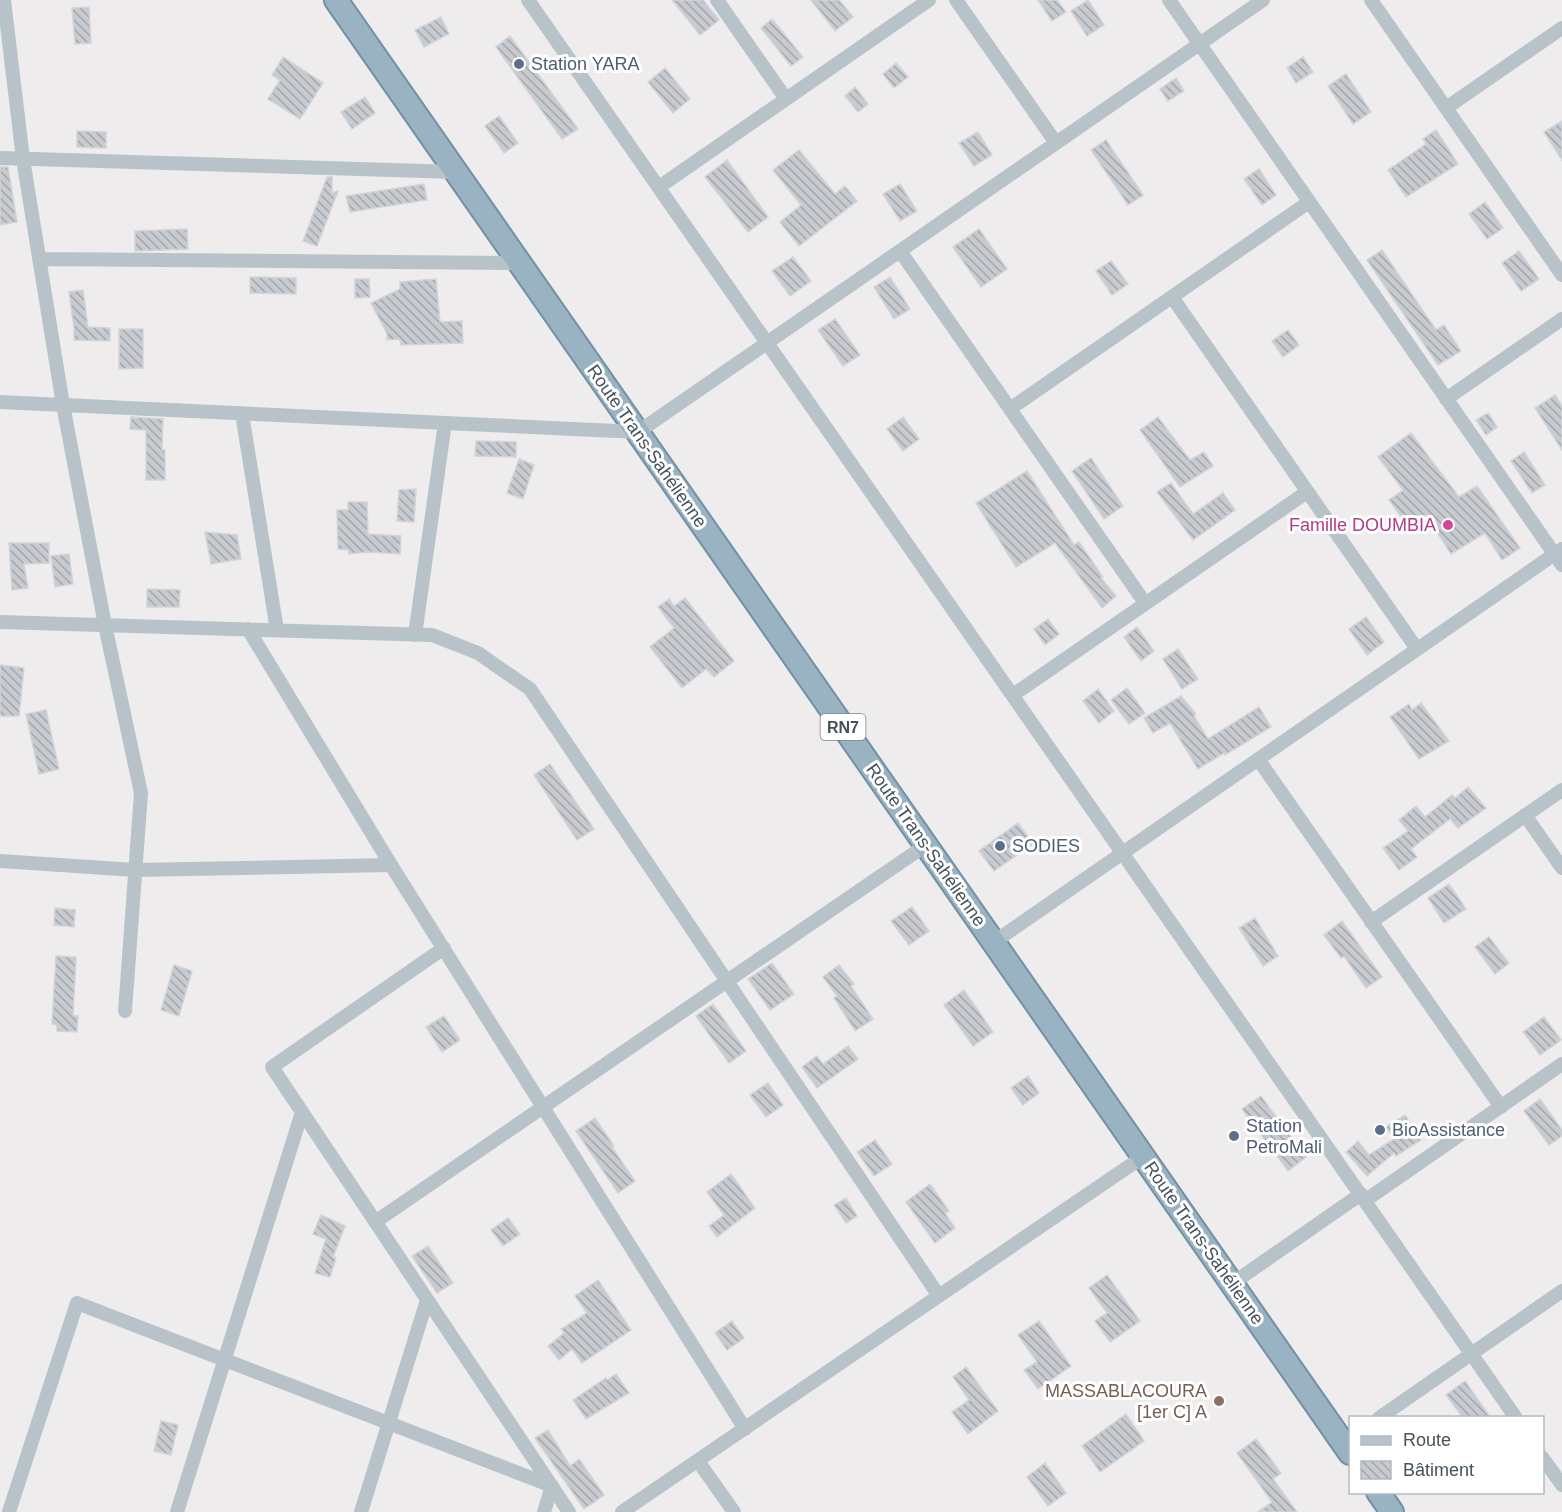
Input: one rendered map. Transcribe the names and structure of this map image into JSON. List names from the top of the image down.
{
  "streets": {
    "highway": ["Route Trans-Sahélienne", "RN7"]
  },
  "places": [
    "Station YARA",
    "Famille DOUMBIA",
    "SODIES",
    "BioAssistance",
    "Station PetroMali",
    "MASSABLACOURA [1er C] A"
  ],
  "legend": ["Route", "Bâtiment"]
}
